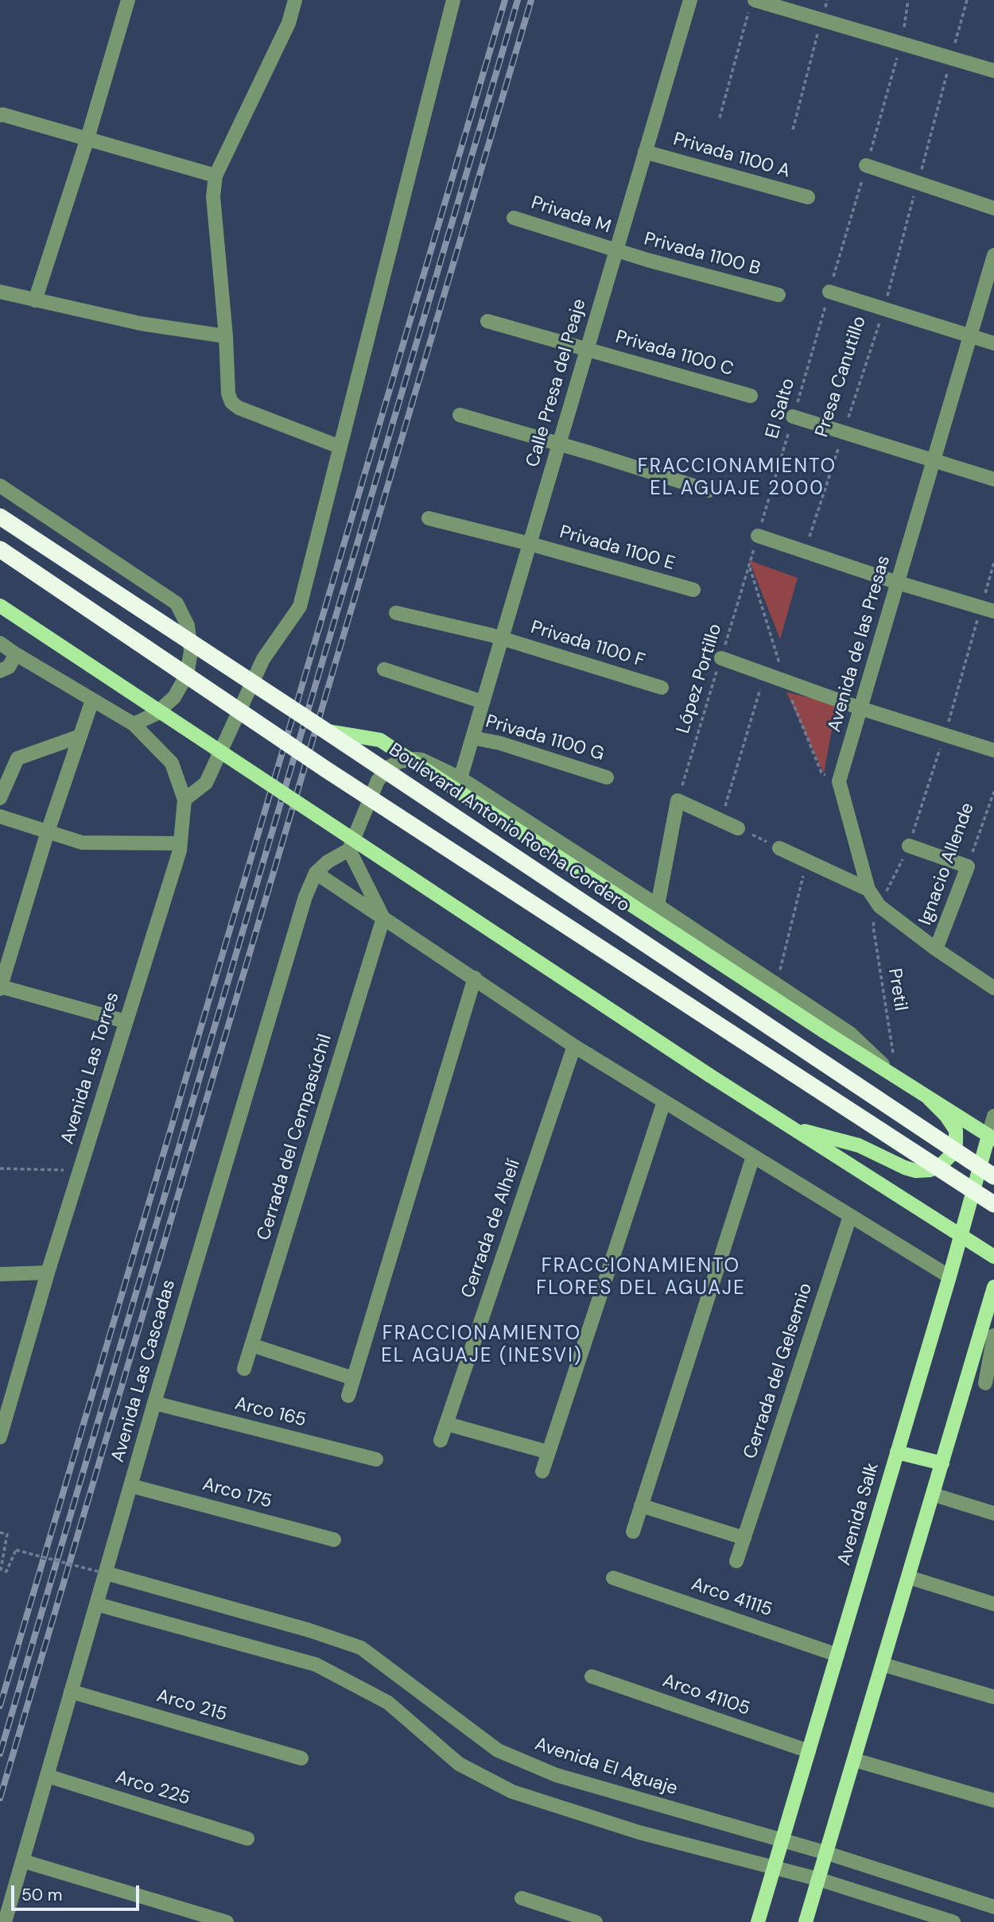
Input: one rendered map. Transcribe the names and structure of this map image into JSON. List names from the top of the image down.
{
  "streets": {
    "highway": ["Boulevard Antonio Rocha Cordero"],
    "main road": ["Avenida Salk"],
    "street": [
      "Privada 1100 A",
      "Privada M",
      "Privada 1100 B",
      "Privada 1100 C",
      "Calle Presa del Peaje",
      "Privada 1100 E",
      "Avenida de las Presas",
      "Privada 1100 F",
      "Privada 1100 G",
      "Ignacio Allende",
      "Avenida Las Torres",
      "Cerrada del Cempasúchil",
      "Cerrada de Alhelí",
      "Avenida Las Cascadas",
      "Cerrada del Gelsemio",
      "Arco 165",
      "Arco 175",
      "Arco 41115",
      "Arco 41105",
      "Arco 215",
      "Avenida El Aguaje",
      "Arco 225"
    ],
    "path": [
      "Presa Canutillo",
      "El Salto",
      "López Portillo",
      "Pretil"
    ]
  },
  "crossings": [
    ["Privada 1100 A", "Calle Presa del Peaje"],
    ["Privada M", "Privada 1100 B"],
    ["Privada M", "Calle Presa del Peaje"],
    ["Privada 1100 B", "Calle Presa del Peaje"],
    ["Privada 1100 C", "Calle Presa del Peaje"],
    ["Calle Presa del Peaje", "Privada 1100 E"],
    ["Calle Presa del Peaje", "Privada 1100 F"],
    ["Calle Presa del Peaje", "Privada 1100 G"],
    ["Calle Presa del Peaje", "Boulevard Antonio Rocha Cordero"],
    ["Avenida de las Presas", "Ignacio Allende"],
    ["Avenida de las Presas", "Pretil"],
    ["Boulevard Antonio Rocha Cordero", "Pretil"],
    ["Boulevard Antonio Rocha Cordero", "Avenida Las Cascadas"],
    ["Boulevard Antonio Rocha Cordero", "Avenida Salk"],
    ["Avenida Las Cascadas", "Arco 165"],
    ["Avenida Las Cascadas", "Arco 175"],
    ["Avenida Las Cascadas", "Arco 215"],
    ["Avenida Las Cascadas", "Avenida El Aguaje"],
    ["Avenida Las Cascadas", "Arco 225"],
    ["Avenida Salk", "Arco 41115"],
    ["Avenida Salk", "Arco 41105"],
    ["Avenida Salk", "Avenida El Aguaje"]
  ],
  "districts": ["FRACCIONAMIENTO EL AGUAJE 2000", "FRACCIONAMIENTO FLORES DEL AGUAJE", "FRACCIONAMIENTO EL AGUAJE (INESVI)"],
  "scale_bar": "50 m"
}
